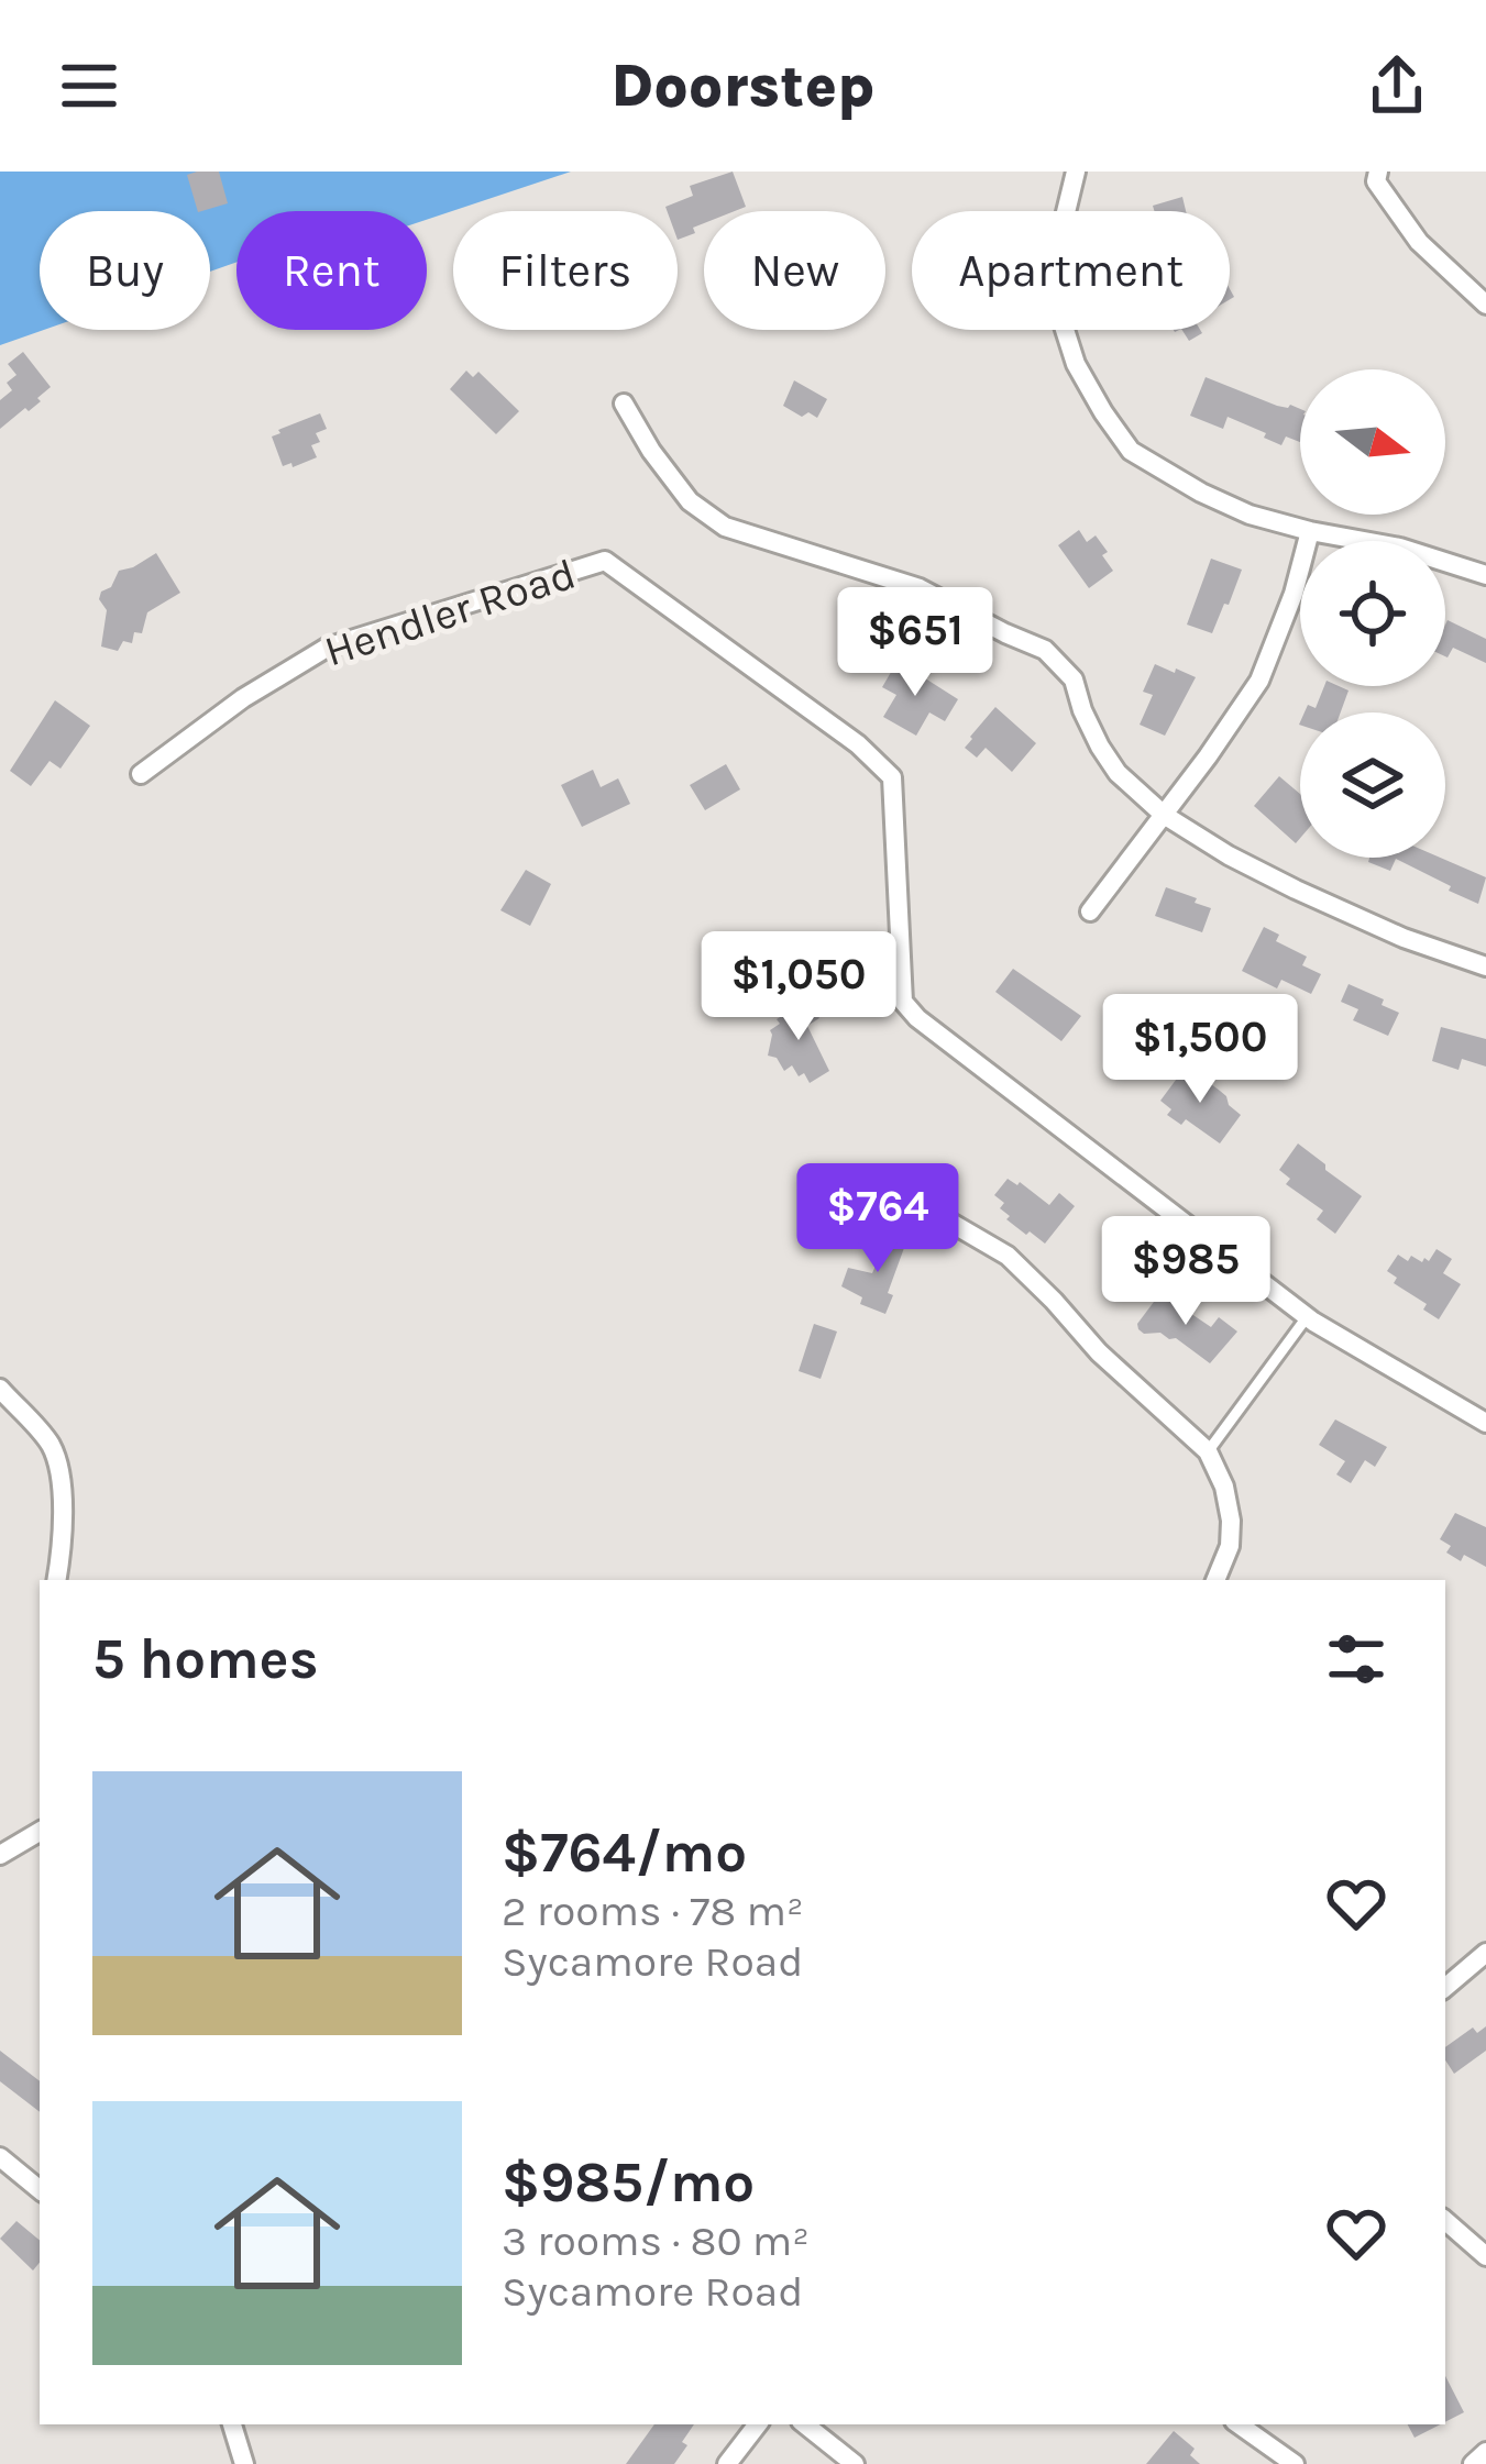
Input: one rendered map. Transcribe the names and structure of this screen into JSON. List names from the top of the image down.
{
  "streets": {
    "street": ["Hendler Road"]
  },
  "north": "right",
  "page": {
    "header": "Doorstep",
    "chip": [
      "Buy",
      "Rent",
      "Filters",
      "New",
      "Apartment"
    ],
    "price": [
      "$651",
      "$1,050",
      "$1,500",
      "$764",
      "$985"
    ],
    "heading": "5 homes",
    "list": [
      {
        "name": "$764/mo",
        "note": "2 rooms · 78 m² · Sycamore Road"
      },
      {
        "name": "$985/mo",
        "note": "3 rooms · 80 m² · Sycamore Road"
      }
    ]
  }
}
